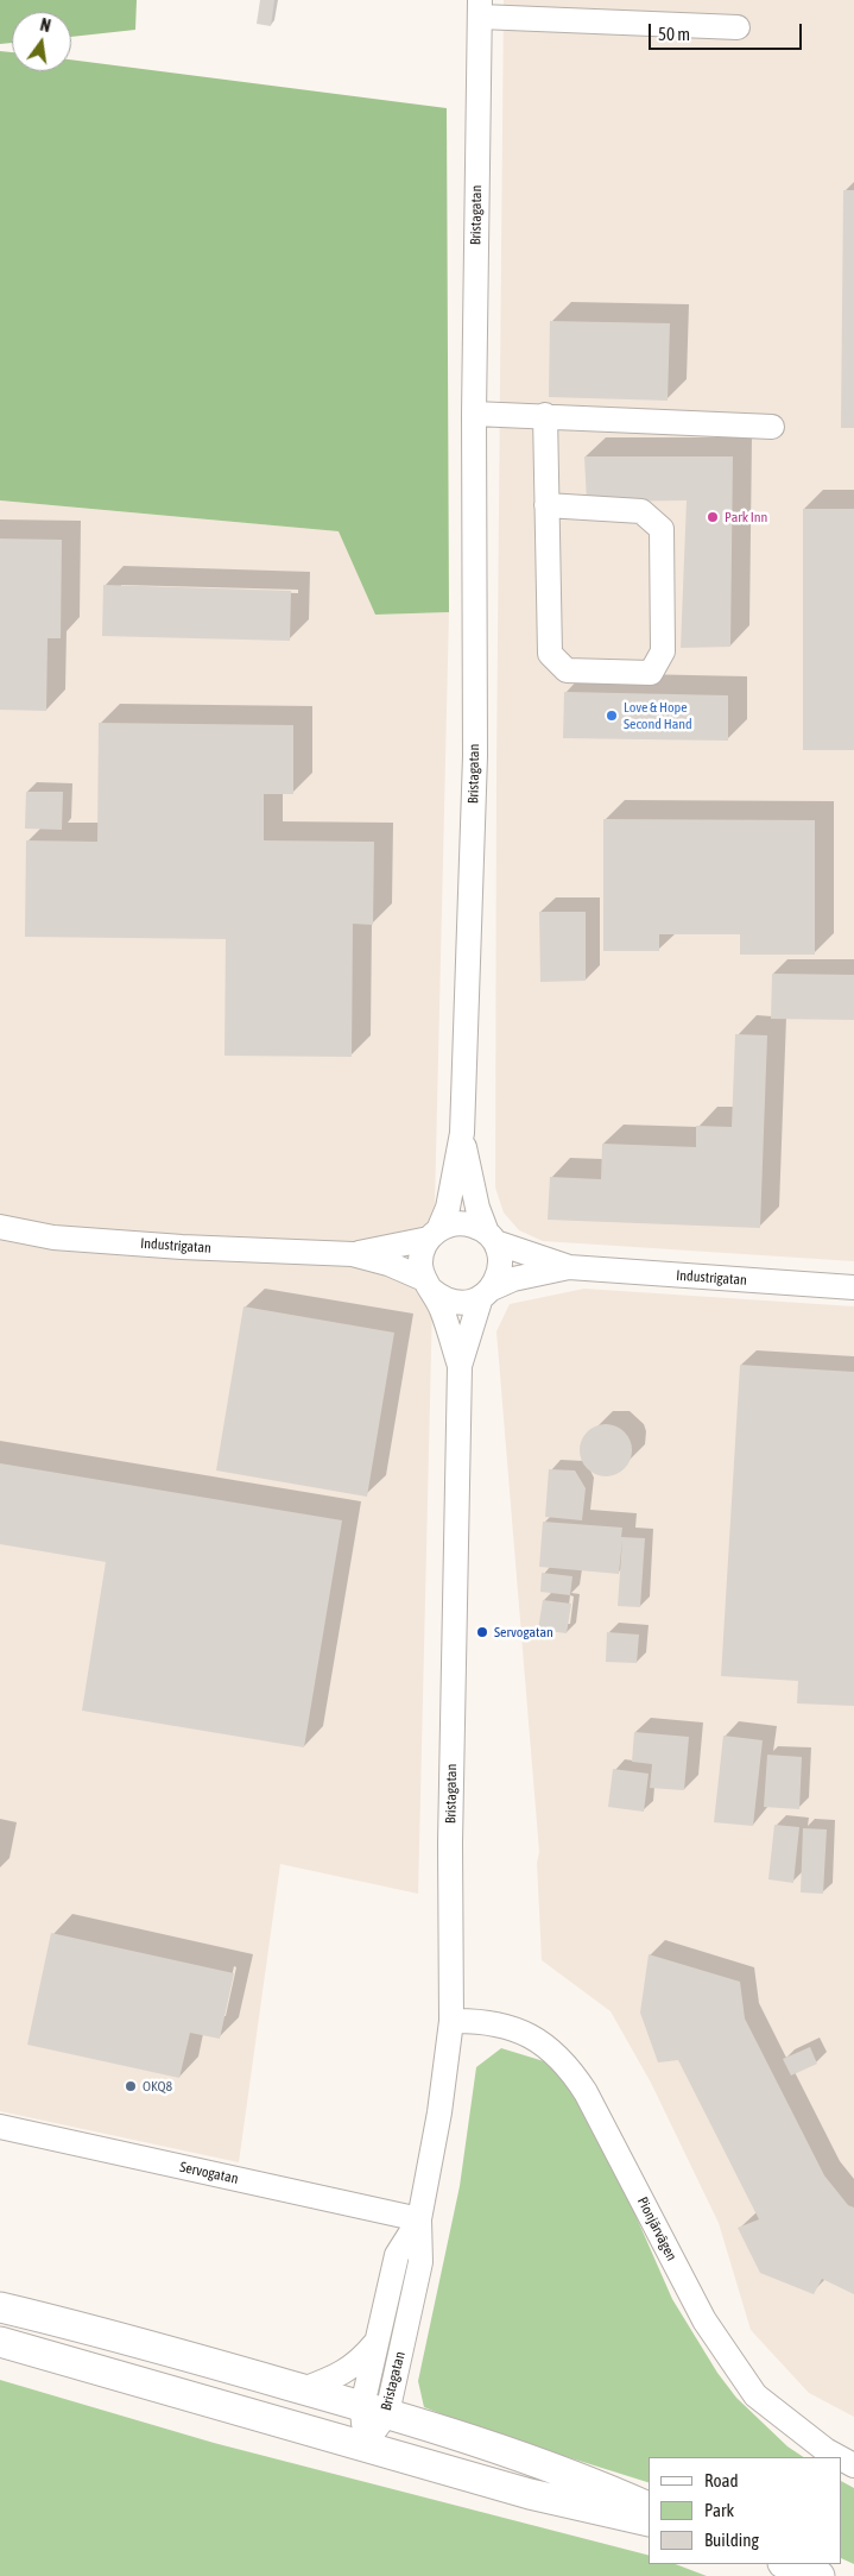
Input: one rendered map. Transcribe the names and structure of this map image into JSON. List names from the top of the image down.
{
  "streets": {
    "street": [
      "Bristagatan",
      "Industrigatan",
      "Servogatan",
      "Pionjärvägen"
    ]
  },
  "crossings": [
    ["Bristagatan", "Industrigatan"],
    ["Bristagatan", "Servogatan"],
    ["Bristagatan", "Pionjärvägen"]
  ],
  "places": [
    "Park Inn",
    "Love & Hope Second Hand",
    "Servogatan",
    "OKQ8"
  ],
  "legend": ["Road", "Park", "Building"],
  "scale_bar": "50 m",
  "north": "top"
}
